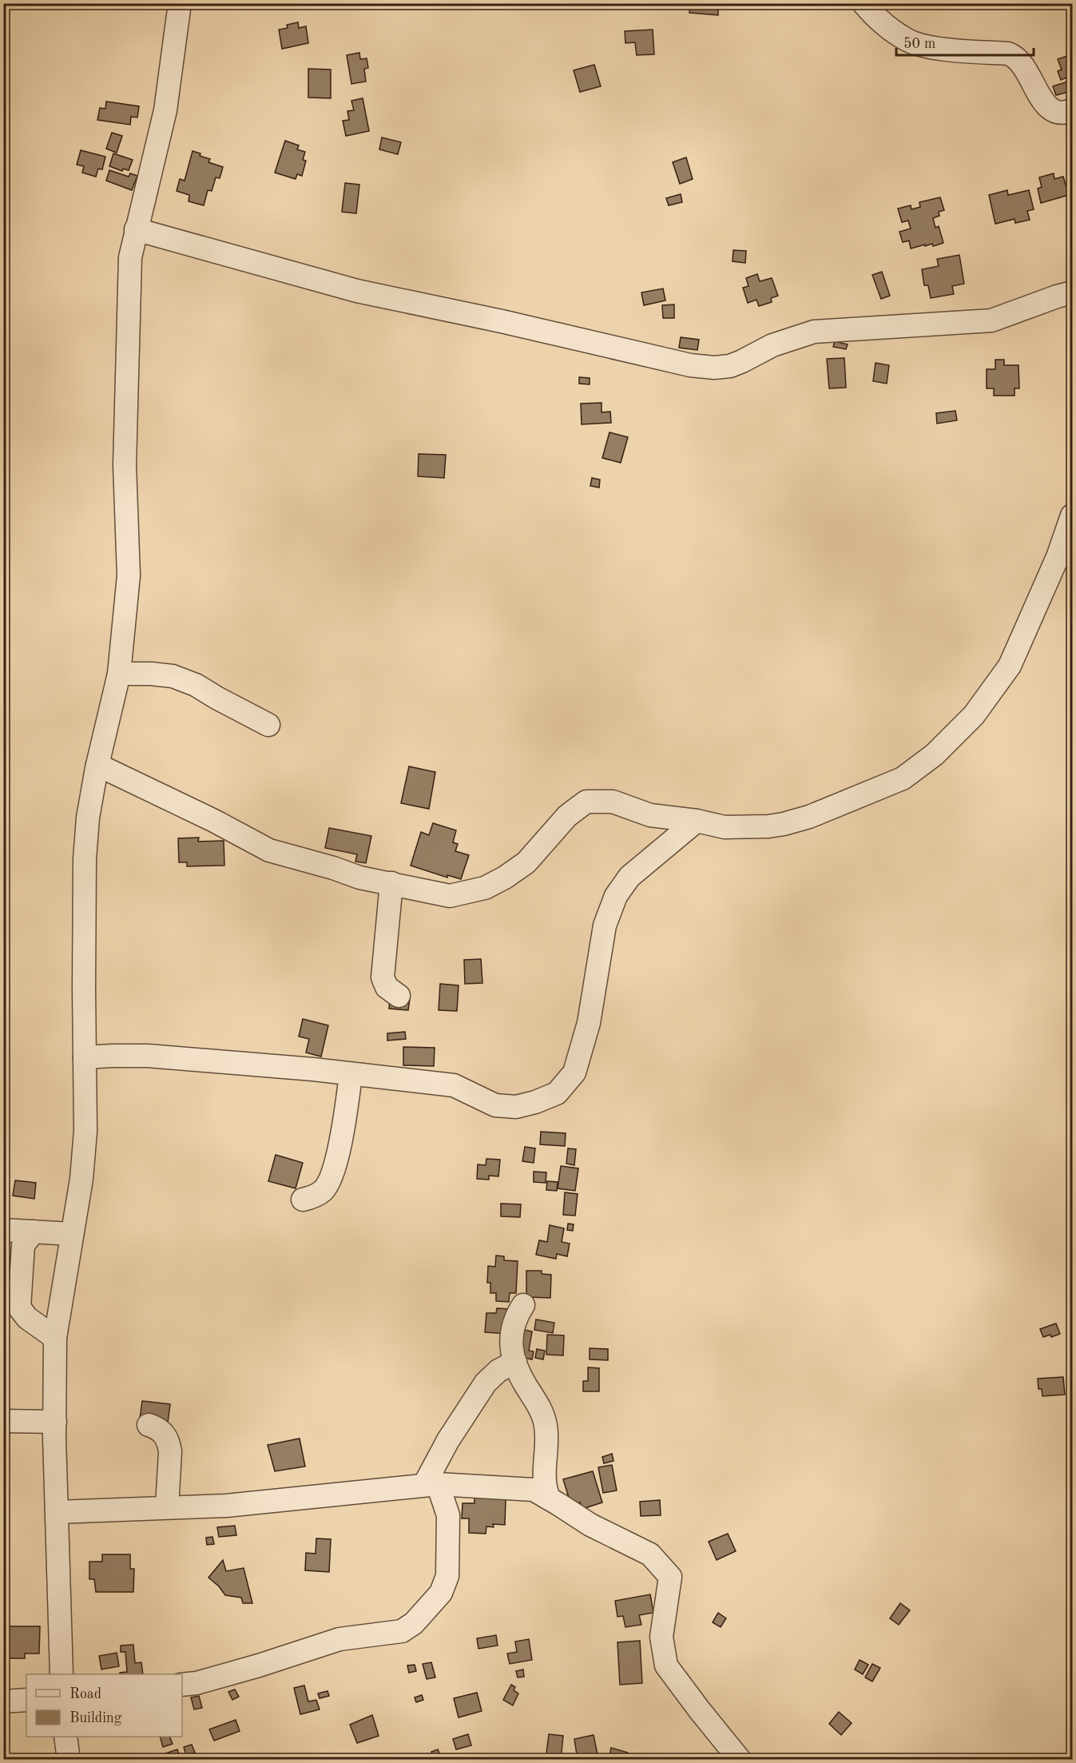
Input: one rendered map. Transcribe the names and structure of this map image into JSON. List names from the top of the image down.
{
  "legend": ["Road", "Building"],
  "scale_bar": "50 m"
}
